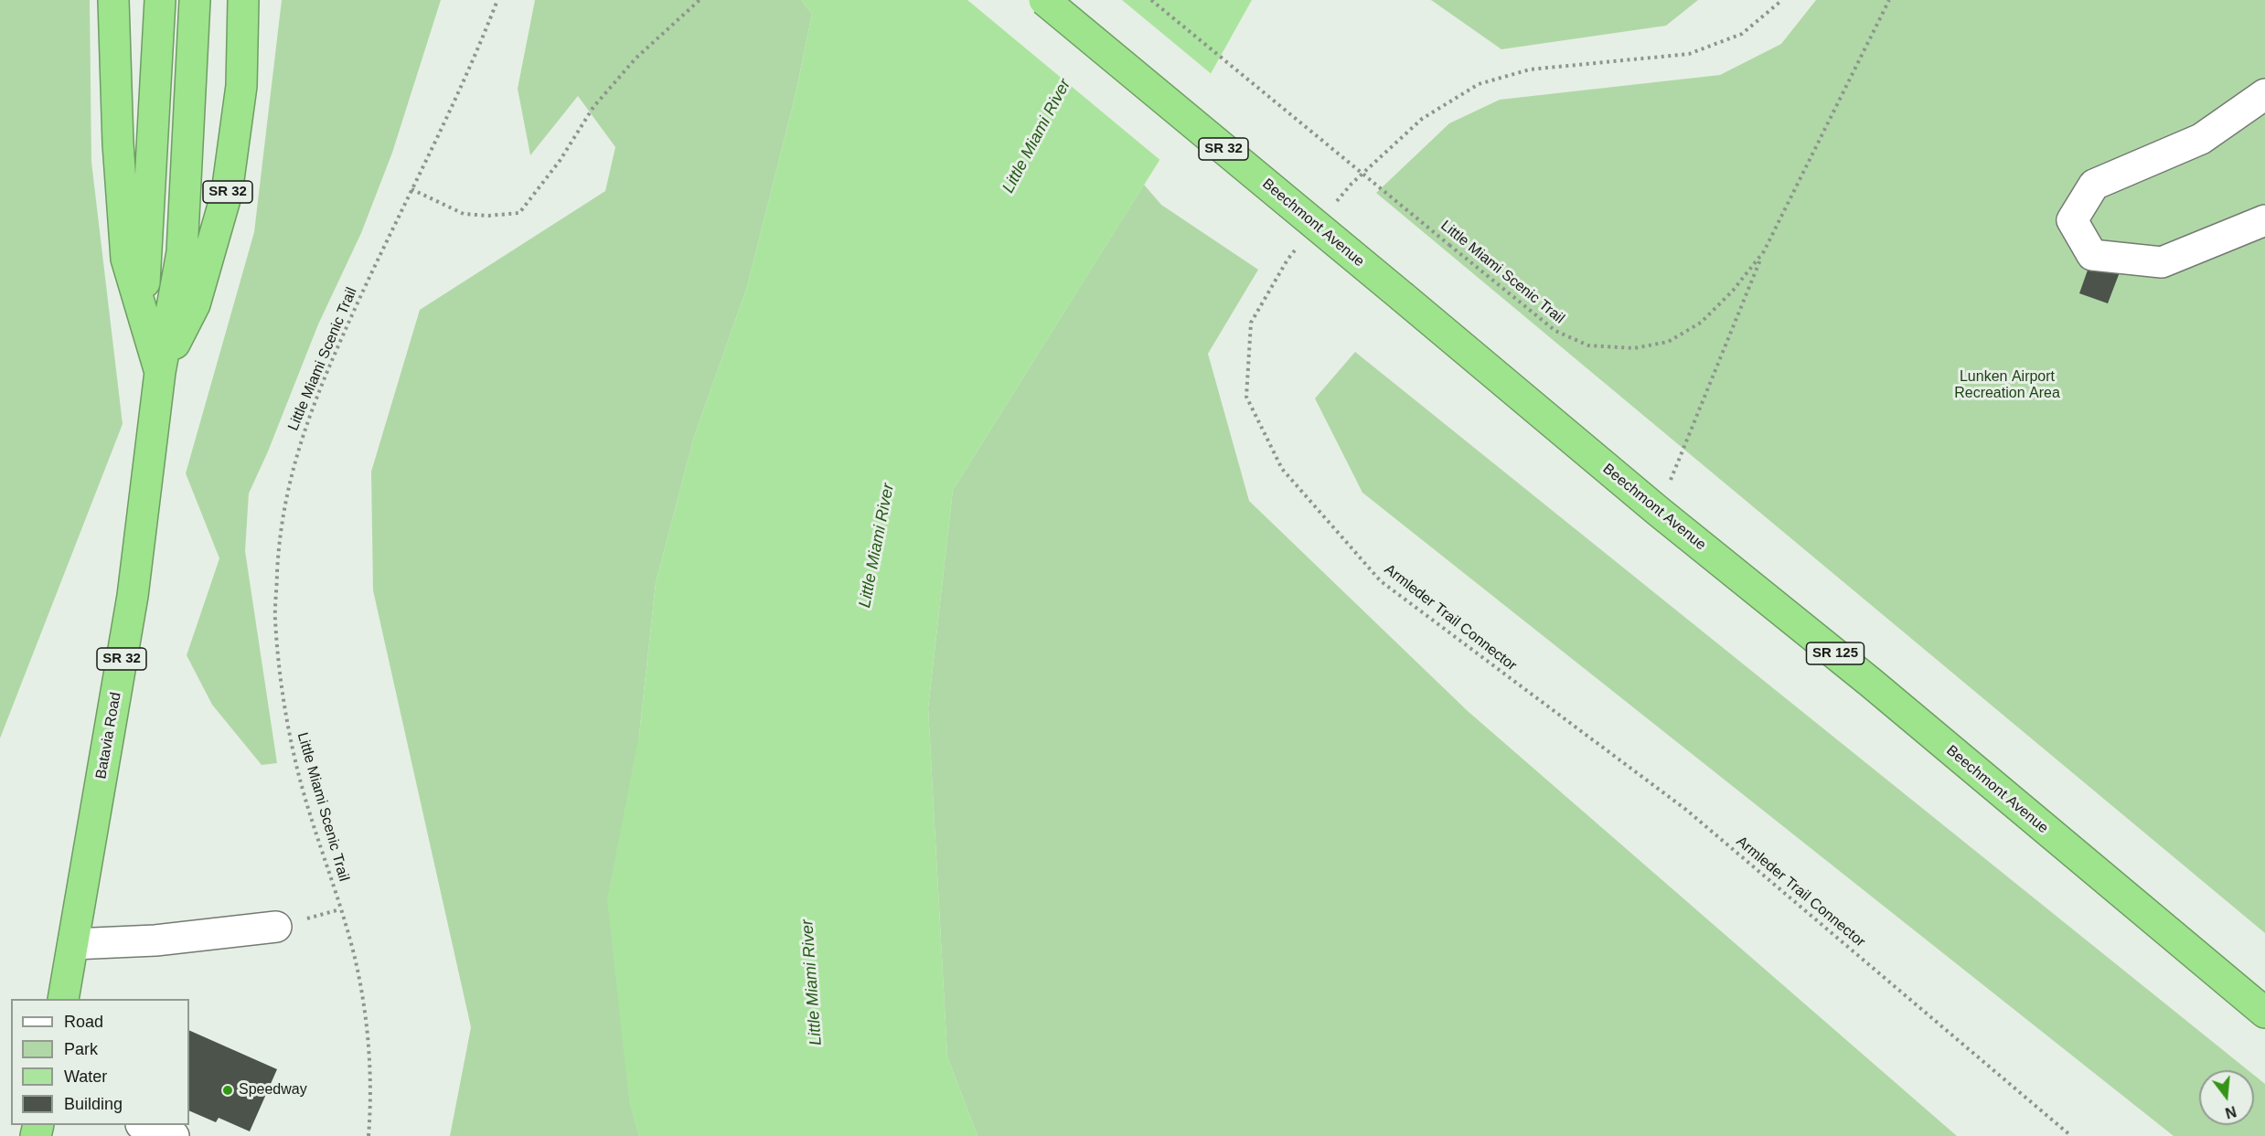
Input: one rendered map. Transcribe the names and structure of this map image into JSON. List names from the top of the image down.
{
  "streets": {
    "highway": [
      "SR 32",
      "Beechmont Avenue",
      "SR 125",
      "Batavia Road"
    ],
    "path": ["Little Miami Scenic Trail", "Armleder Trail Connector"]
  },
  "crossings": [
    ["SR 32", "Batavia Road"]
  ],
  "water": ["Little Miami River"],
  "parks": ["Lunken Airport Recreation Area"],
  "places": ["Speedway"],
  "legend": [
    "Road",
    "Park",
    "Water",
    "Building"
  ],
  "north": "bottom"
}
